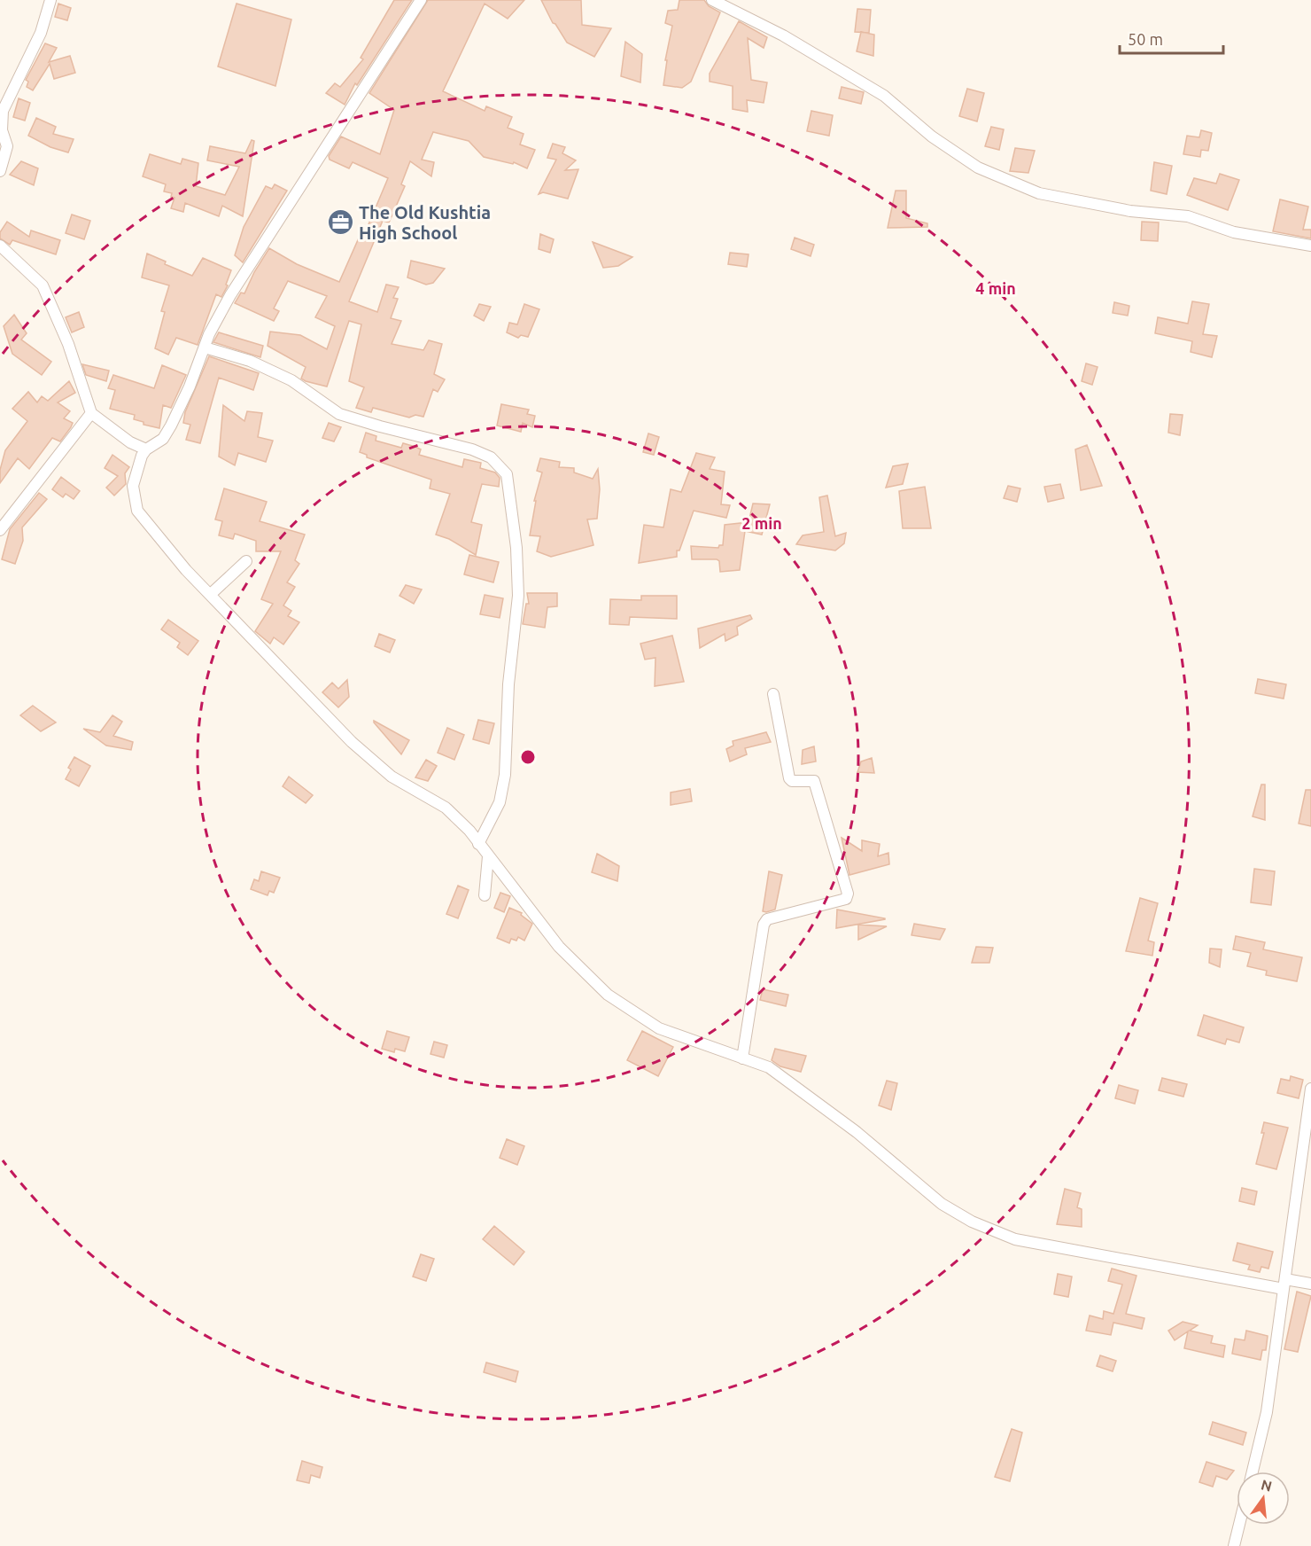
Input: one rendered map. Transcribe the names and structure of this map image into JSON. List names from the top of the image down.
{
  "places": {
    "office": ["The Old Kushtia High School"]
  },
  "scale_bar": "50 m",
  "north": "top",
  "rings": ["4 min", "2 min"]
}
